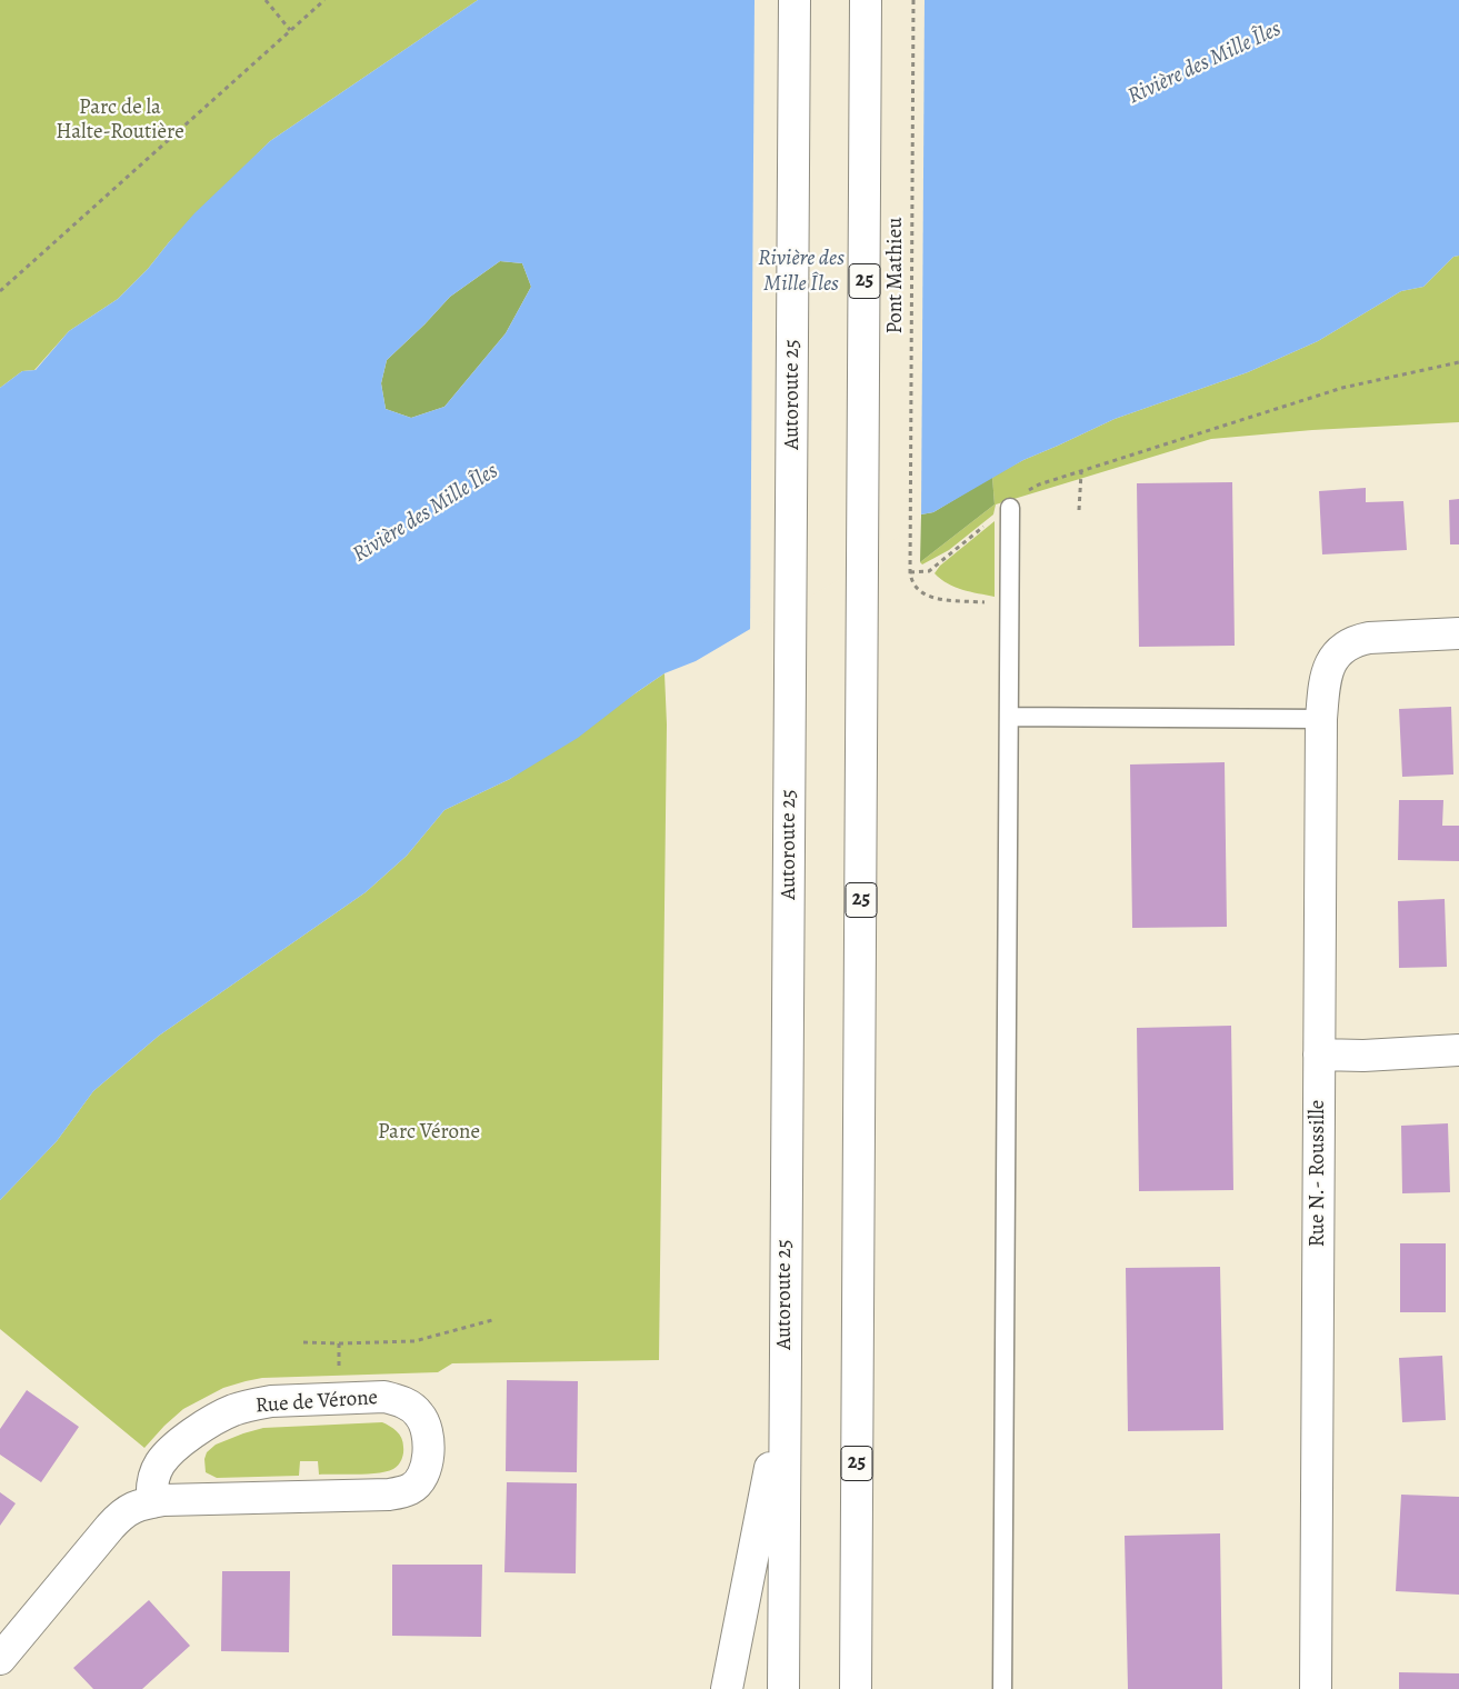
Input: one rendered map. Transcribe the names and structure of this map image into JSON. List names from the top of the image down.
{
  "streets": {
    "main road": [
      "25",
      "Autoroute 25",
      "Rue N.- Roussille",
      "Rue de Vérone"
    ],
    "path": ["Pont Mathieu"]
  },
  "water": ["Rivière des Mille Îles"],
  "parks": ["Parc de la Halte-Routière", "Parc Vérone"]
}
